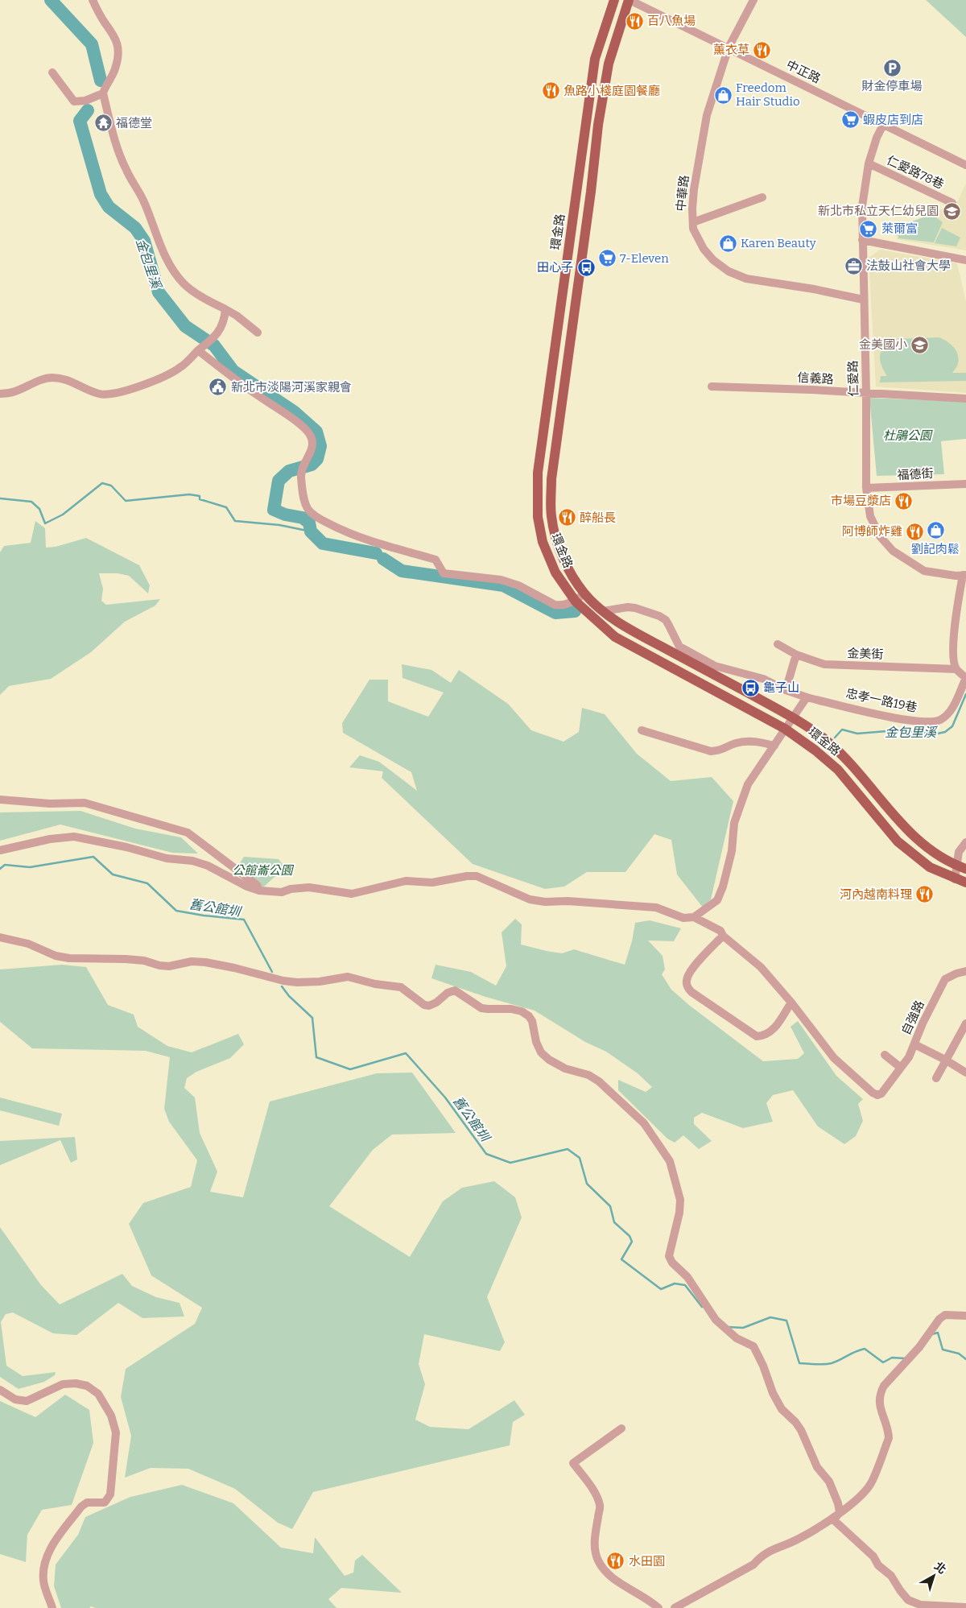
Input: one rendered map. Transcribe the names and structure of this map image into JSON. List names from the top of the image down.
{
  "streets": {
    "main road": ["環金路"],
    "street": [
      "中正路",
      "仁愛路78巷",
      "中華路",
      "信義路",
      "仁愛路",
      "福德街",
      "金美街",
      "忠孝一路19巷",
      "自強路"
    ]
  },
  "crossings": [
    ["中正路", "中華路"],
    ["中正路", "環金路"],
    ["中正路", "仁愛路"],
    ["仁愛路78巷", "仁愛路"],
    ["中華路", "仁愛路"],
    ["環金路", "忠孝一路19巷"],
    ["信義路", "仁愛路"],
    ["仁愛路", "福德街"],
    ["仁愛路", "金美街"]
  ],
  "water": ["金包里溪", "舊公館圳"],
  "parks": ["杜鵑公園", "公館崙公園"],
  "places": {
    "restaurant": [
      "百八魚場",
      "薰衣草",
      "魚路小棧庭園餐廳",
      "市場豆漿店",
      "醉船長",
      "阿博師炸雞",
      "河內越南料理",
      "水田園"
    ],
    "parking": ["財金停車場"],
    "shop": ["Freedom Hair Studio", "Karen Beauty", "劉記肉鬆"],
    "supermarket": ["蝦皮店到店", "萊爾富", "7-Eleven"],
    "temple": ["福德堂"],
    "school or university": ["新北市私立天仁幼兒園", "金美國小"],
    "office": ["法鼓山社會大學"],
    "bus stop": ["田心子", "龜子山"],
    "public building": ["新北市淡陽河溪家親會"]
  },
  "north": "top right"
}
